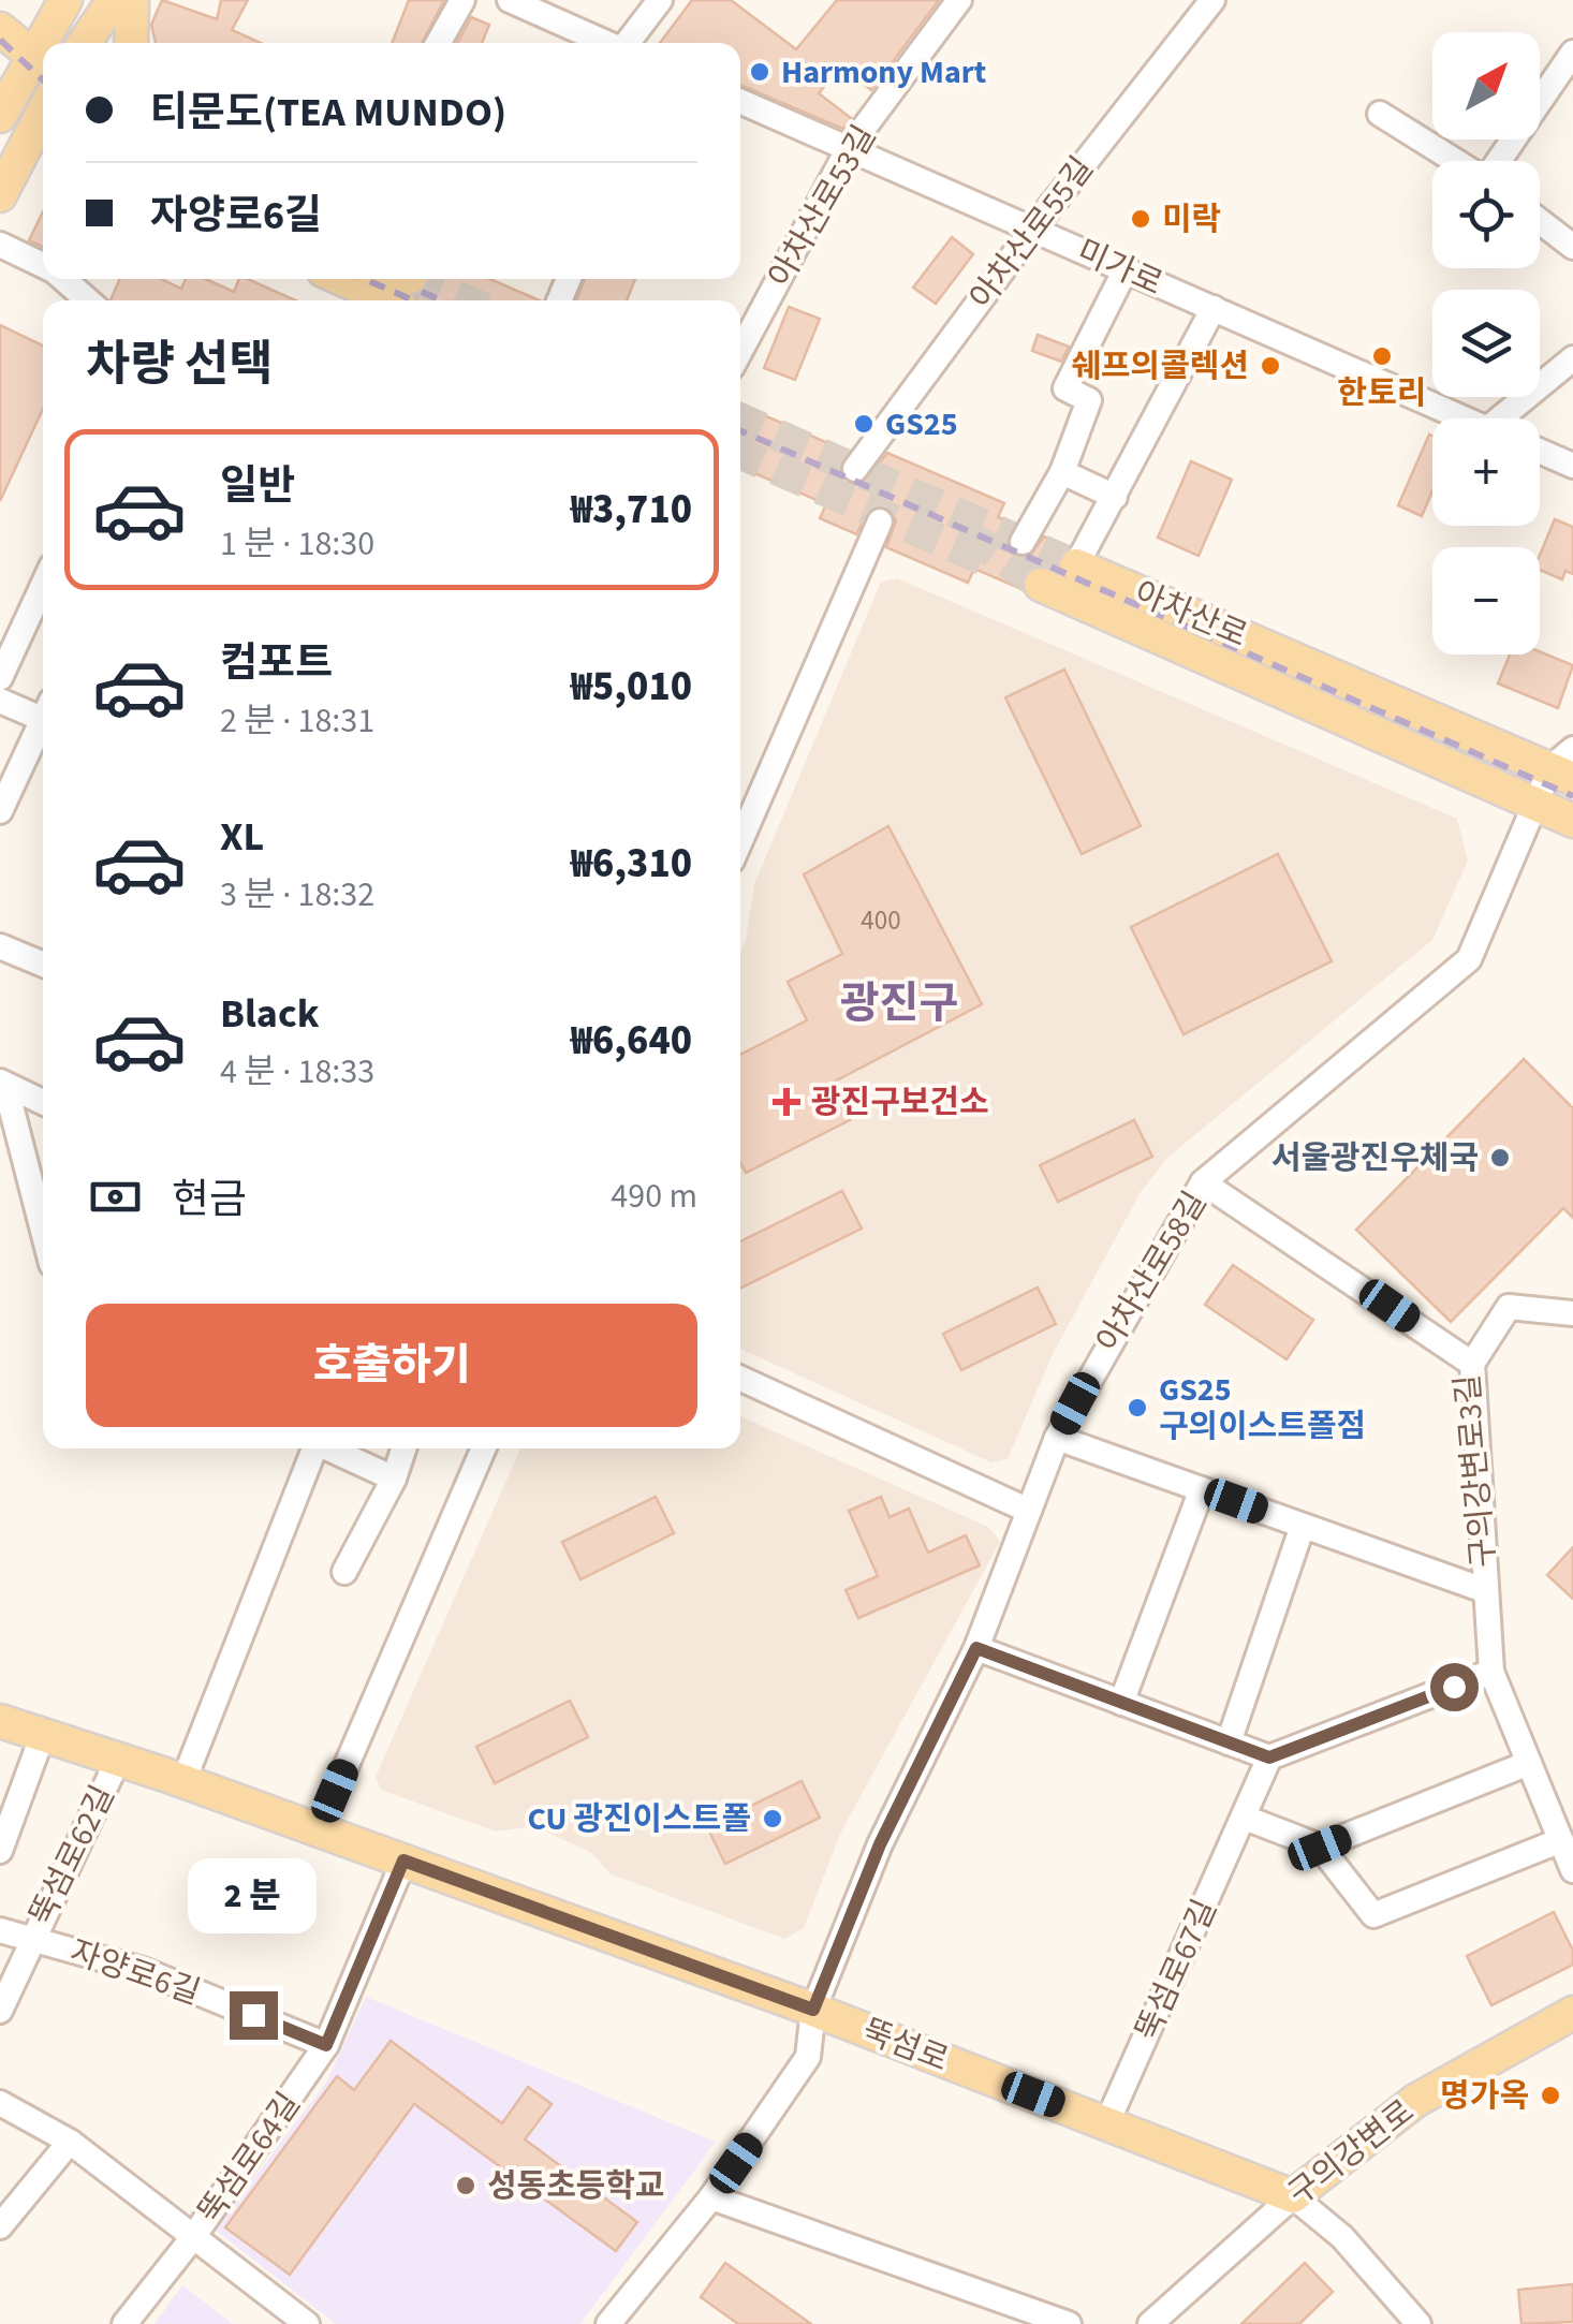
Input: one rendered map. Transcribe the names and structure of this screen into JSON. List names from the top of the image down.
{
  "streets": {
    "main road": ["아차산로", "뚝섬로", "구의강변로"],
    "street": [
      "아차산로53길",
      "아차산로55길",
      "미가로",
      "아차산로58길",
      "구의강변로3길",
      "뚝섬로62길",
      "뚝섬로67길",
      "자양로6길",
      "뚝섬로64길"
    ]
  },
  "crossings": [
    ["아차산로53길", "미가로"],
    ["아차산로55길", "미가로"],
    ["미가로", "아차산로"],
    ["아차산로", "아차산로58길"],
    ["아차산로58길", "구의강변로3길"],
    ["아차산로58길", "뚝섬로"],
    ["뚝섬로62길", "자양로6길"],
    ["뚝섬로62길", "뚝섬로"],
    ["뚝섬로67길", "뚝섬로"],
    ["자양로6길", "뚝섬로64길"],
    ["뚝섬로", "구의강변로"],
    ["뚝섬로", "뚝섬로64길"]
  ],
  "districts": ["광진구"],
  "places": {
    "other": [
      "Harmony Mart",
      "미락",
      "한토리",
      "쉐프의콜렉션",
      "GS25",
      "서울광진우체국",
      "GS25 구의이스트폴점",
      "CU 광진이스트폴",
      "명가옥",
      "성동초등학교"
    ],
    "health": ["광진구보건소"]
  },
  "house_numbers": ["400"],
  "north": "top right",
  "page": {
    "map_buttons": ["+", "−"],
    "banner": ["티문도(TEA MUNDO)", "자양로6길"],
    "heading": "차량 선택",
    "list": [
      {
        "name": "일반",
        "note": "1 분 · 18:30",
        "value": "₩3,710"
      },
      {
        "name": "컴포트",
        "note": "2 분 · 18:31",
        "value": "₩5,010"
      },
      {
        "name": "XL",
        "note": "3 분 · 18:32",
        "value": "₩6,310"
      },
      {
        "name": "Black",
        "note": "4 분 · 18:33",
        "value": "₩6,640"
      }
    ],
    "pay": ["현금", "490 m"],
    "buttons": "호출하기",
    "bubble": "2 분"
  }
}
